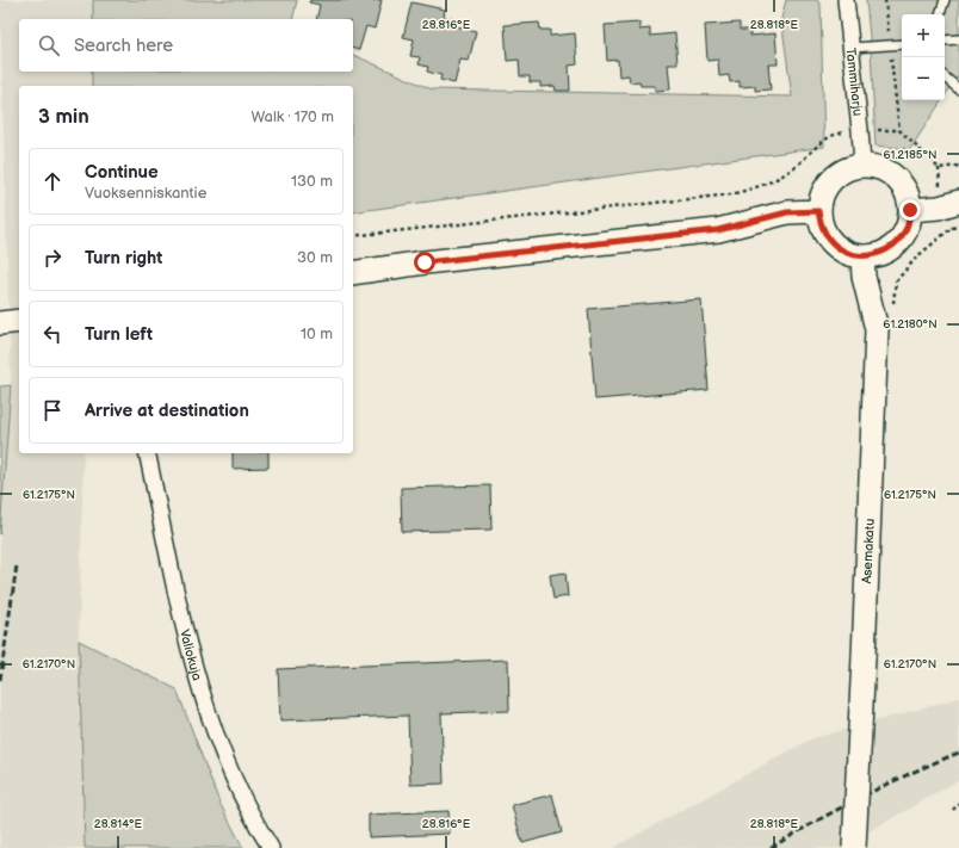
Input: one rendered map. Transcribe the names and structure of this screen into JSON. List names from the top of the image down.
{
  "streets": {
    "street": ["Tammiharju", "Asemakatu", "Valiokuja"]
  },
  "crossings": [
    ["Tammiharju", "Asemakatu"]
  ],
  "page": {
    "map_buttons": ["+", "−"],
    "search": "Search here",
    "heading": ["3 min", "Walk · 170 m"],
    "list": [
      ["Continue", "Vuoksenniskantie", "130 m"],
      ["Turn right", "30 m"],
      ["Turn left", "10 m"],
      "Arrive at destination"
    ]
  },
  "coordinates": [
    "28.816°E",
    "28.818°E",
    "61.2185°N",
    "61.2180°N",
    "61.2175°N",
    "61.2170°N",
    "28.814°E"
  ]
}
